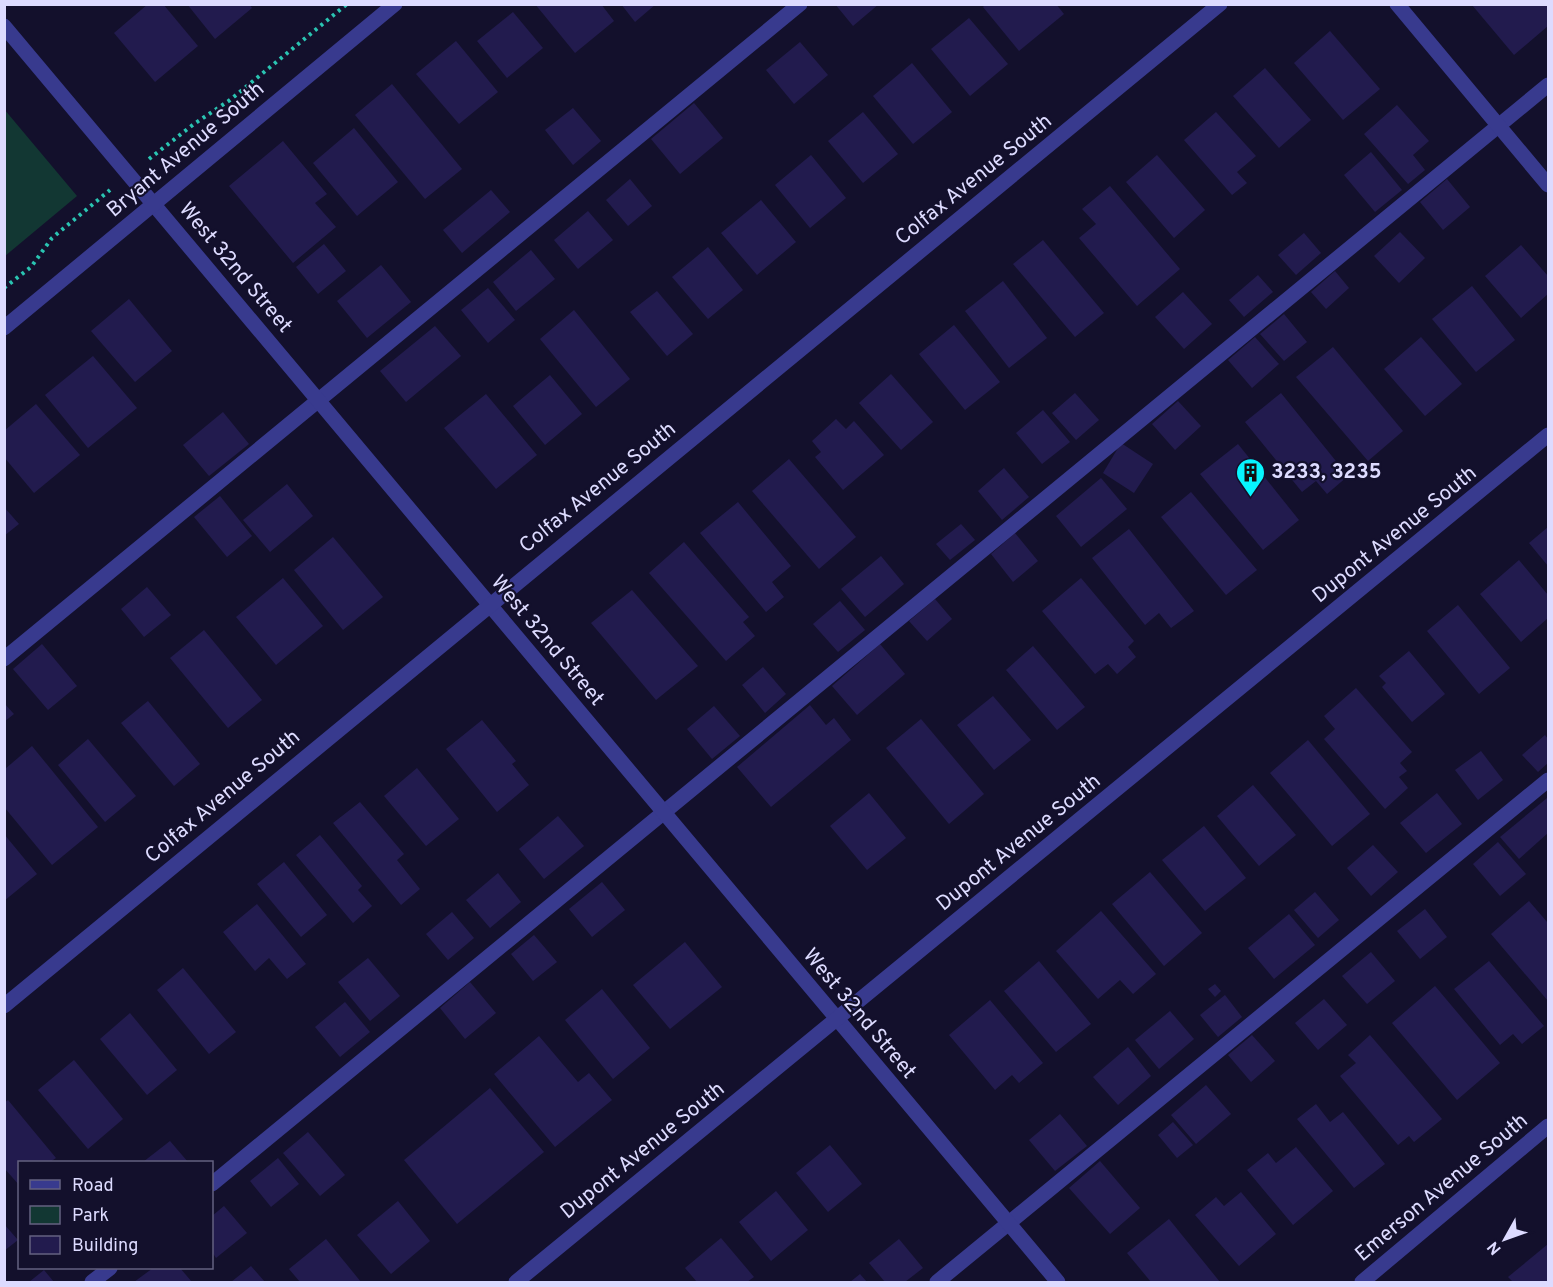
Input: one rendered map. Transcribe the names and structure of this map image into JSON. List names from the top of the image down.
{
  "streets": {
    "street": [
      "Bryant Avenue South",
      "Colfax Avenue South",
      "West 32nd Street",
      "Dupont Avenue South",
      "Emerson Avenue South"
    ]
  },
  "crossings": [
    ["Bryant Avenue South", "West 32nd Street"],
    ["Colfax Avenue South", "West 32nd Street"],
    ["West 32nd Street", "Dupont Avenue South"]
  ],
  "places": {
    "building": ["3233, 3235"]
  },
  "legend": ["Road", "Park", "Building"],
  "north": "bottom left"
}
